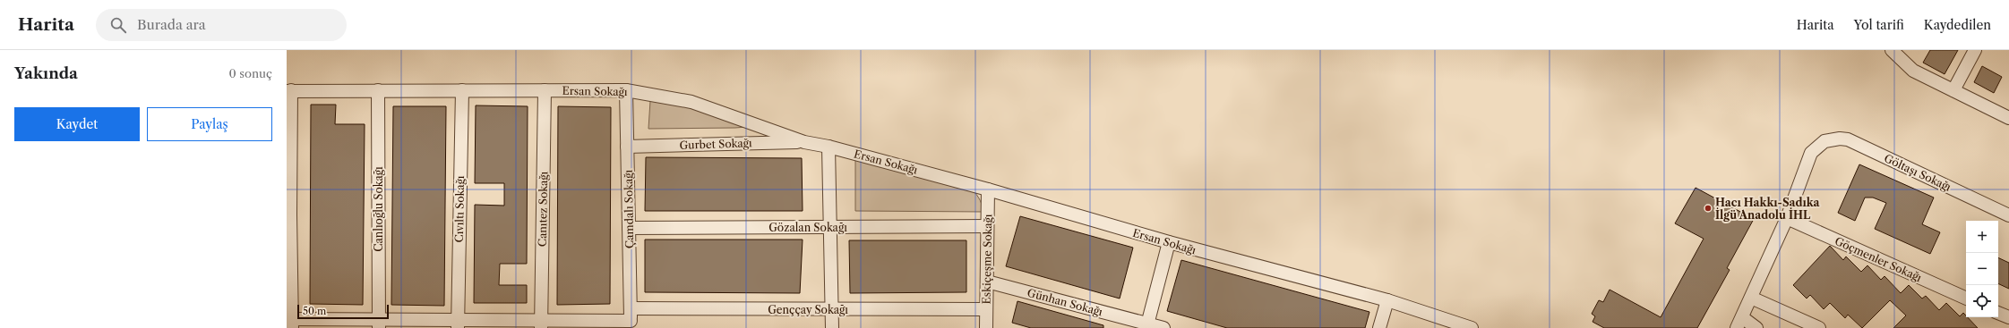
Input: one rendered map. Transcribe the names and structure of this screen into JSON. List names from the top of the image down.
{
  "streets": {
    "street": [
      "Ersan Sokağı",
      "Gurbet Sokağı",
      "Göltaşı Sokağı",
      "Canlıoğlu Sokağı",
      "Cıvıltı Sokağı",
      "Canıtez Sokağı",
      "Çamdalı Sokağı",
      "Gözalan Sokağı",
      "Eskiçeşme Sokağı",
      "Göçmenler Sokağı",
      "Günhan Sokağı",
      "Genççay Sokağı"
    ]
  },
  "crossings": [
    ["Ersan Sokağı", "Gurbet Sokağı"],
    ["Ersan Sokağı", "Canlıoğlu Sokağı"],
    ["Ersan Sokağı", "Cıvıltı Sokağı"],
    ["Ersan Sokağı", "Canıtez Sokağı"],
    ["Ersan Sokağı", "Çamdalı Sokağı"],
    ["Ersan Sokağı", "Eskiçeşme Sokağı"],
    ["Gurbet Sokağı", "Çamdalı Sokağı"],
    ["Göltaşı Sokağı", "Göçmenler Sokağı"],
    ["Canlıoğlu Sokağı", "Genççay Sokağı"],
    ["Cıvıltı Sokağı", "Genççay Sokağı"],
    ["Canıtez Sokağı", "Genççay Sokağı"],
    ["Çamdalı Sokağı", "Gözalan Sokağı"],
    ["Çamdalı Sokağı", "Genççay Sokağı"],
    ["Gözalan Sokağı", "Eskiçeşme Sokağı"],
    ["Eskiçeşme Sokağı", "Günhan Sokağı"],
    ["Eskiçeşme Sokağı", "Genççay Sokağı"]
  ],
  "places": ["Hacı Hakkı-Sadıka İlgü Anadolu İHL"],
  "scale_bar": "50 m",
  "page": {
    "header": "Harita",
    "search": "Burada ara",
    "nav": ["Harita", "Yol tarifi", "Kaydedilen"],
    "heading": ["Yakında", "0 sonuç"],
    "buttons": ["Kaydet", "Paylaş"],
    "map_buttons": ["+", "−"],
    "scale": "50 m"
  }
}
